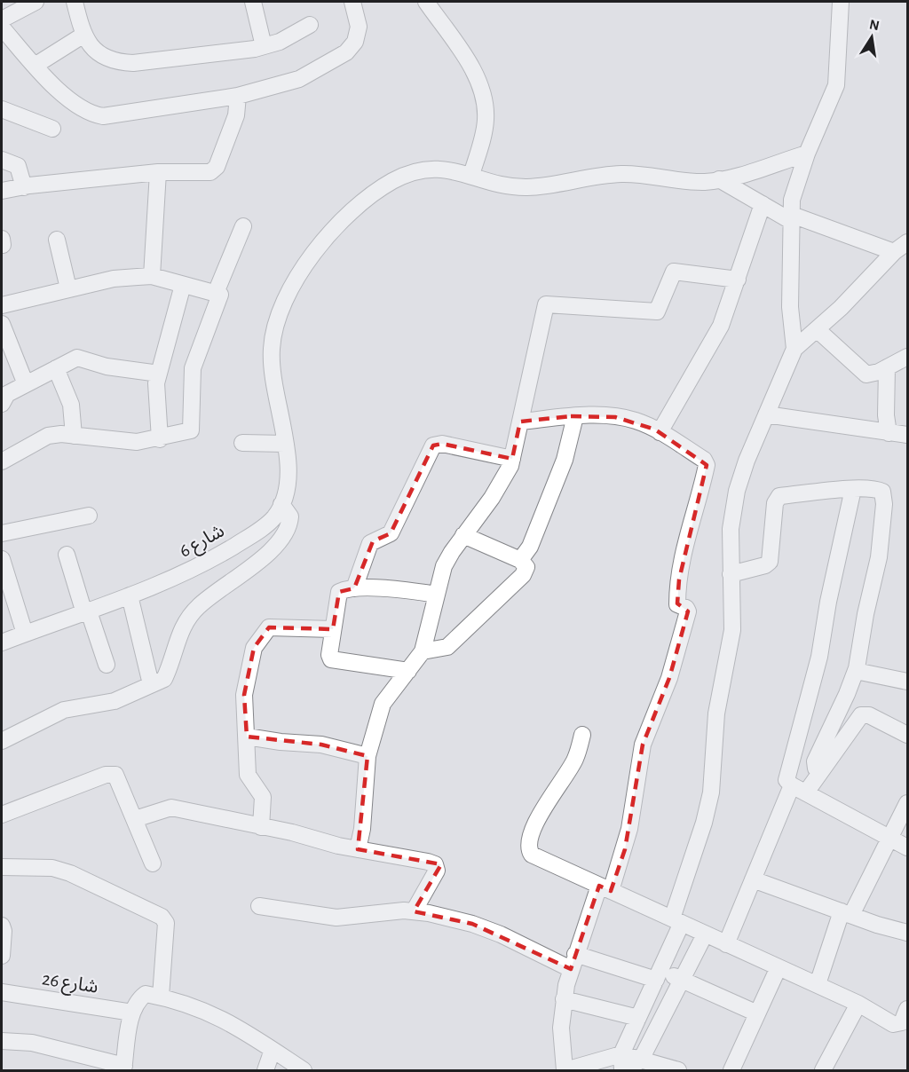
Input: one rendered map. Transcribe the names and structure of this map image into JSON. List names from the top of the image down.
{
  "streets": {
    "street": ["شارع 6", "شارع 26"]
  },
  "north": "top"
}
